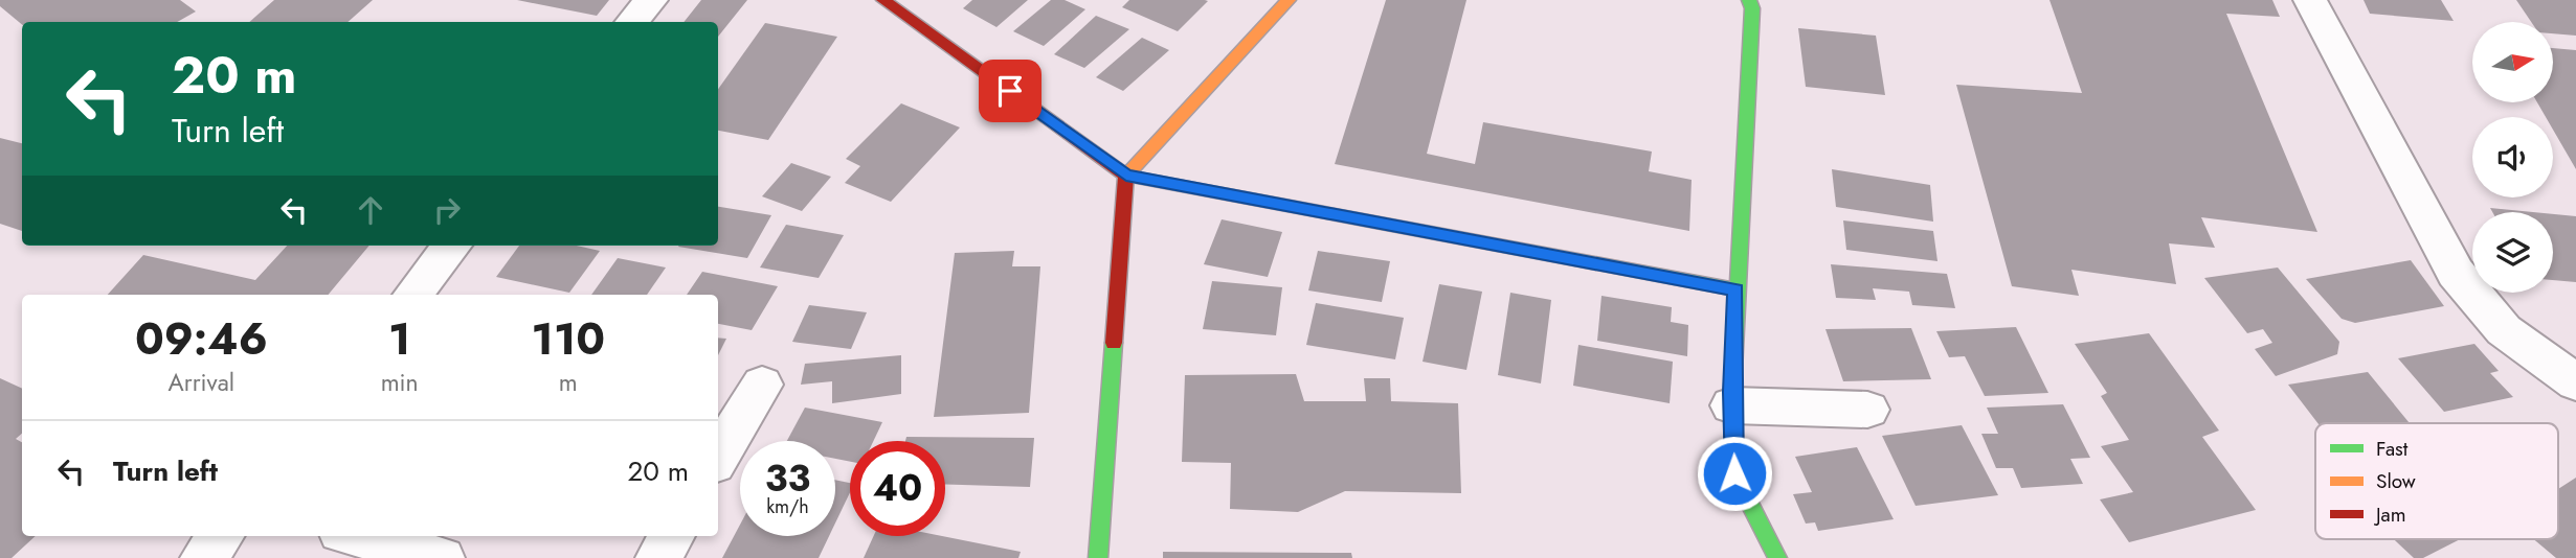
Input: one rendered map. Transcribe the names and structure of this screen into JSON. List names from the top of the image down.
{
  "legend": ["Fast", "Slow", "Jam"],
  "north": "right",
  "page": {
    "turn": ["20 m", "Turn left"],
    "eta": [
      "09:46",
      "Arrival",
      "1",
      "min",
      "110",
      "m"
    ],
    "list": [
      {
        "name": "Turn left",
        "value": "20 m"
      }
    ],
    "speed": "33 km/h",
    "limit": "40"
  }
}
